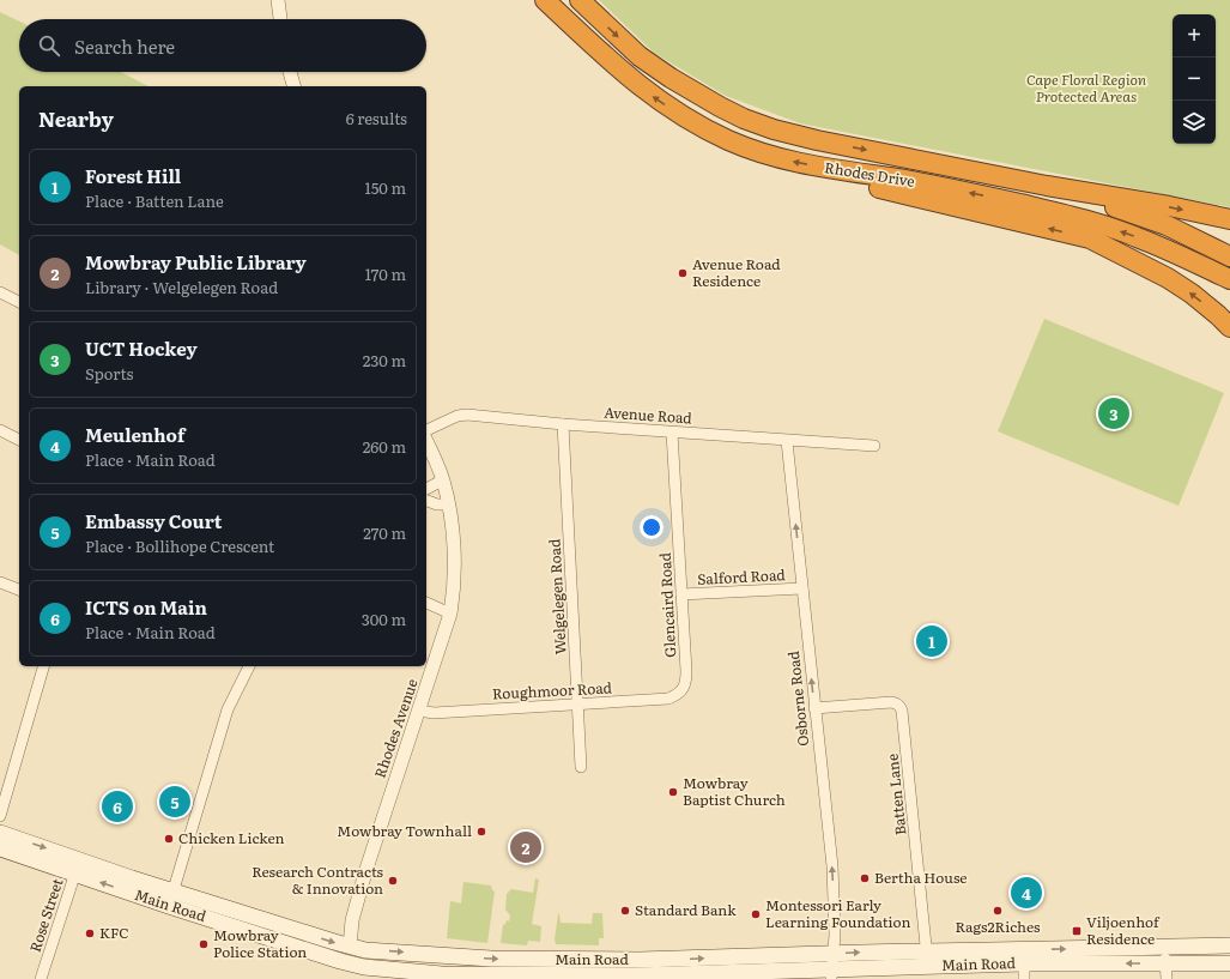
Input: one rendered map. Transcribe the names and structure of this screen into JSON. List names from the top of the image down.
{
  "streets": {
    "highway": ["Rhodes Drive"],
    "main road": ["Main Road"],
    "street": [
      "Avenue Road",
      "Salford Road",
      "Welgelegen Road",
      "Glencaird Road",
      "Roughmoor Road",
      "Osborne Road",
      "Rhodes Avenue",
      "Batten Lane",
      "Rose Street"
    ]
  },
  "crossings": [
    ["Avenue Road", "Welgelegen Road"],
    ["Avenue Road", "Glencaird Road"],
    ["Avenue Road", "Osborne Road"],
    ["Salford Road", "Glencaird Road"],
    ["Salford Road", "Osborne Road"],
    ["Welgelegen Road", "Roughmoor Road"],
    ["Glencaird Road", "Roughmoor Road"],
    ["Roughmoor Road", "Rhodes Avenue"],
    ["Osborne Road", "Batten Lane"],
    ["Osborne Road", "Main Road"],
    ["Rhodes Avenue", "Main Road"],
    ["Batten Lane", "Main Road"],
    ["Main Road", "Rose Street"]
  ],
  "one_way": ["Osborne Road"],
  "parks": ["Cape Floral Region Protected Areas"],
  "places": {
    "other": [
      "Avenue Road Residence",
      "Mowbray Baptist Church",
      "Mowbray Townhall",
      "Chicken Licken",
      "Bertha House",
      "Research Contracts & Innovation",
      "Standard Bank",
      "Rags2Riches",
      "Montessori Early Learning Foundation",
      "KFC",
      "Mowbray Police Station"
    ],
    "transit": ["Viljoenhof Residence"]
  },
  "page": {
    "map_buttons": ["+", "−"],
    "search": "Search here",
    "heading": ["Nearby", "6 results"],
    "list": [
      {
        "mark": "1",
        "name": "Forest Hill",
        "note": "Place · Batten Lane",
        "value": "150 m"
      },
      {
        "mark": "2",
        "name": "Mowbray Public Library",
        "note": "Library · Welgelegen Road",
        "value": "170 m"
      },
      {
        "mark": "3",
        "name": "UCT Hockey",
        "note": "Sports",
        "value": "230 m"
      },
      {
        "mark": "4",
        "name": "Meulenhof",
        "note": "Place · Main Road",
        "value": "260 m"
      },
      {
        "mark": "5",
        "name": "Embassy Court",
        "note": "Place · Bollihope Crescent",
        "value": "270 m"
      },
      {
        "mark": "6",
        "name": "ICTS on Main",
        "note": "Place · Main Road",
        "value": "300 m"
      }
    ],
    "pins": [
      "3",
      "1",
      "5",
      "6",
      "2",
      "4"
    ]
  }
}
